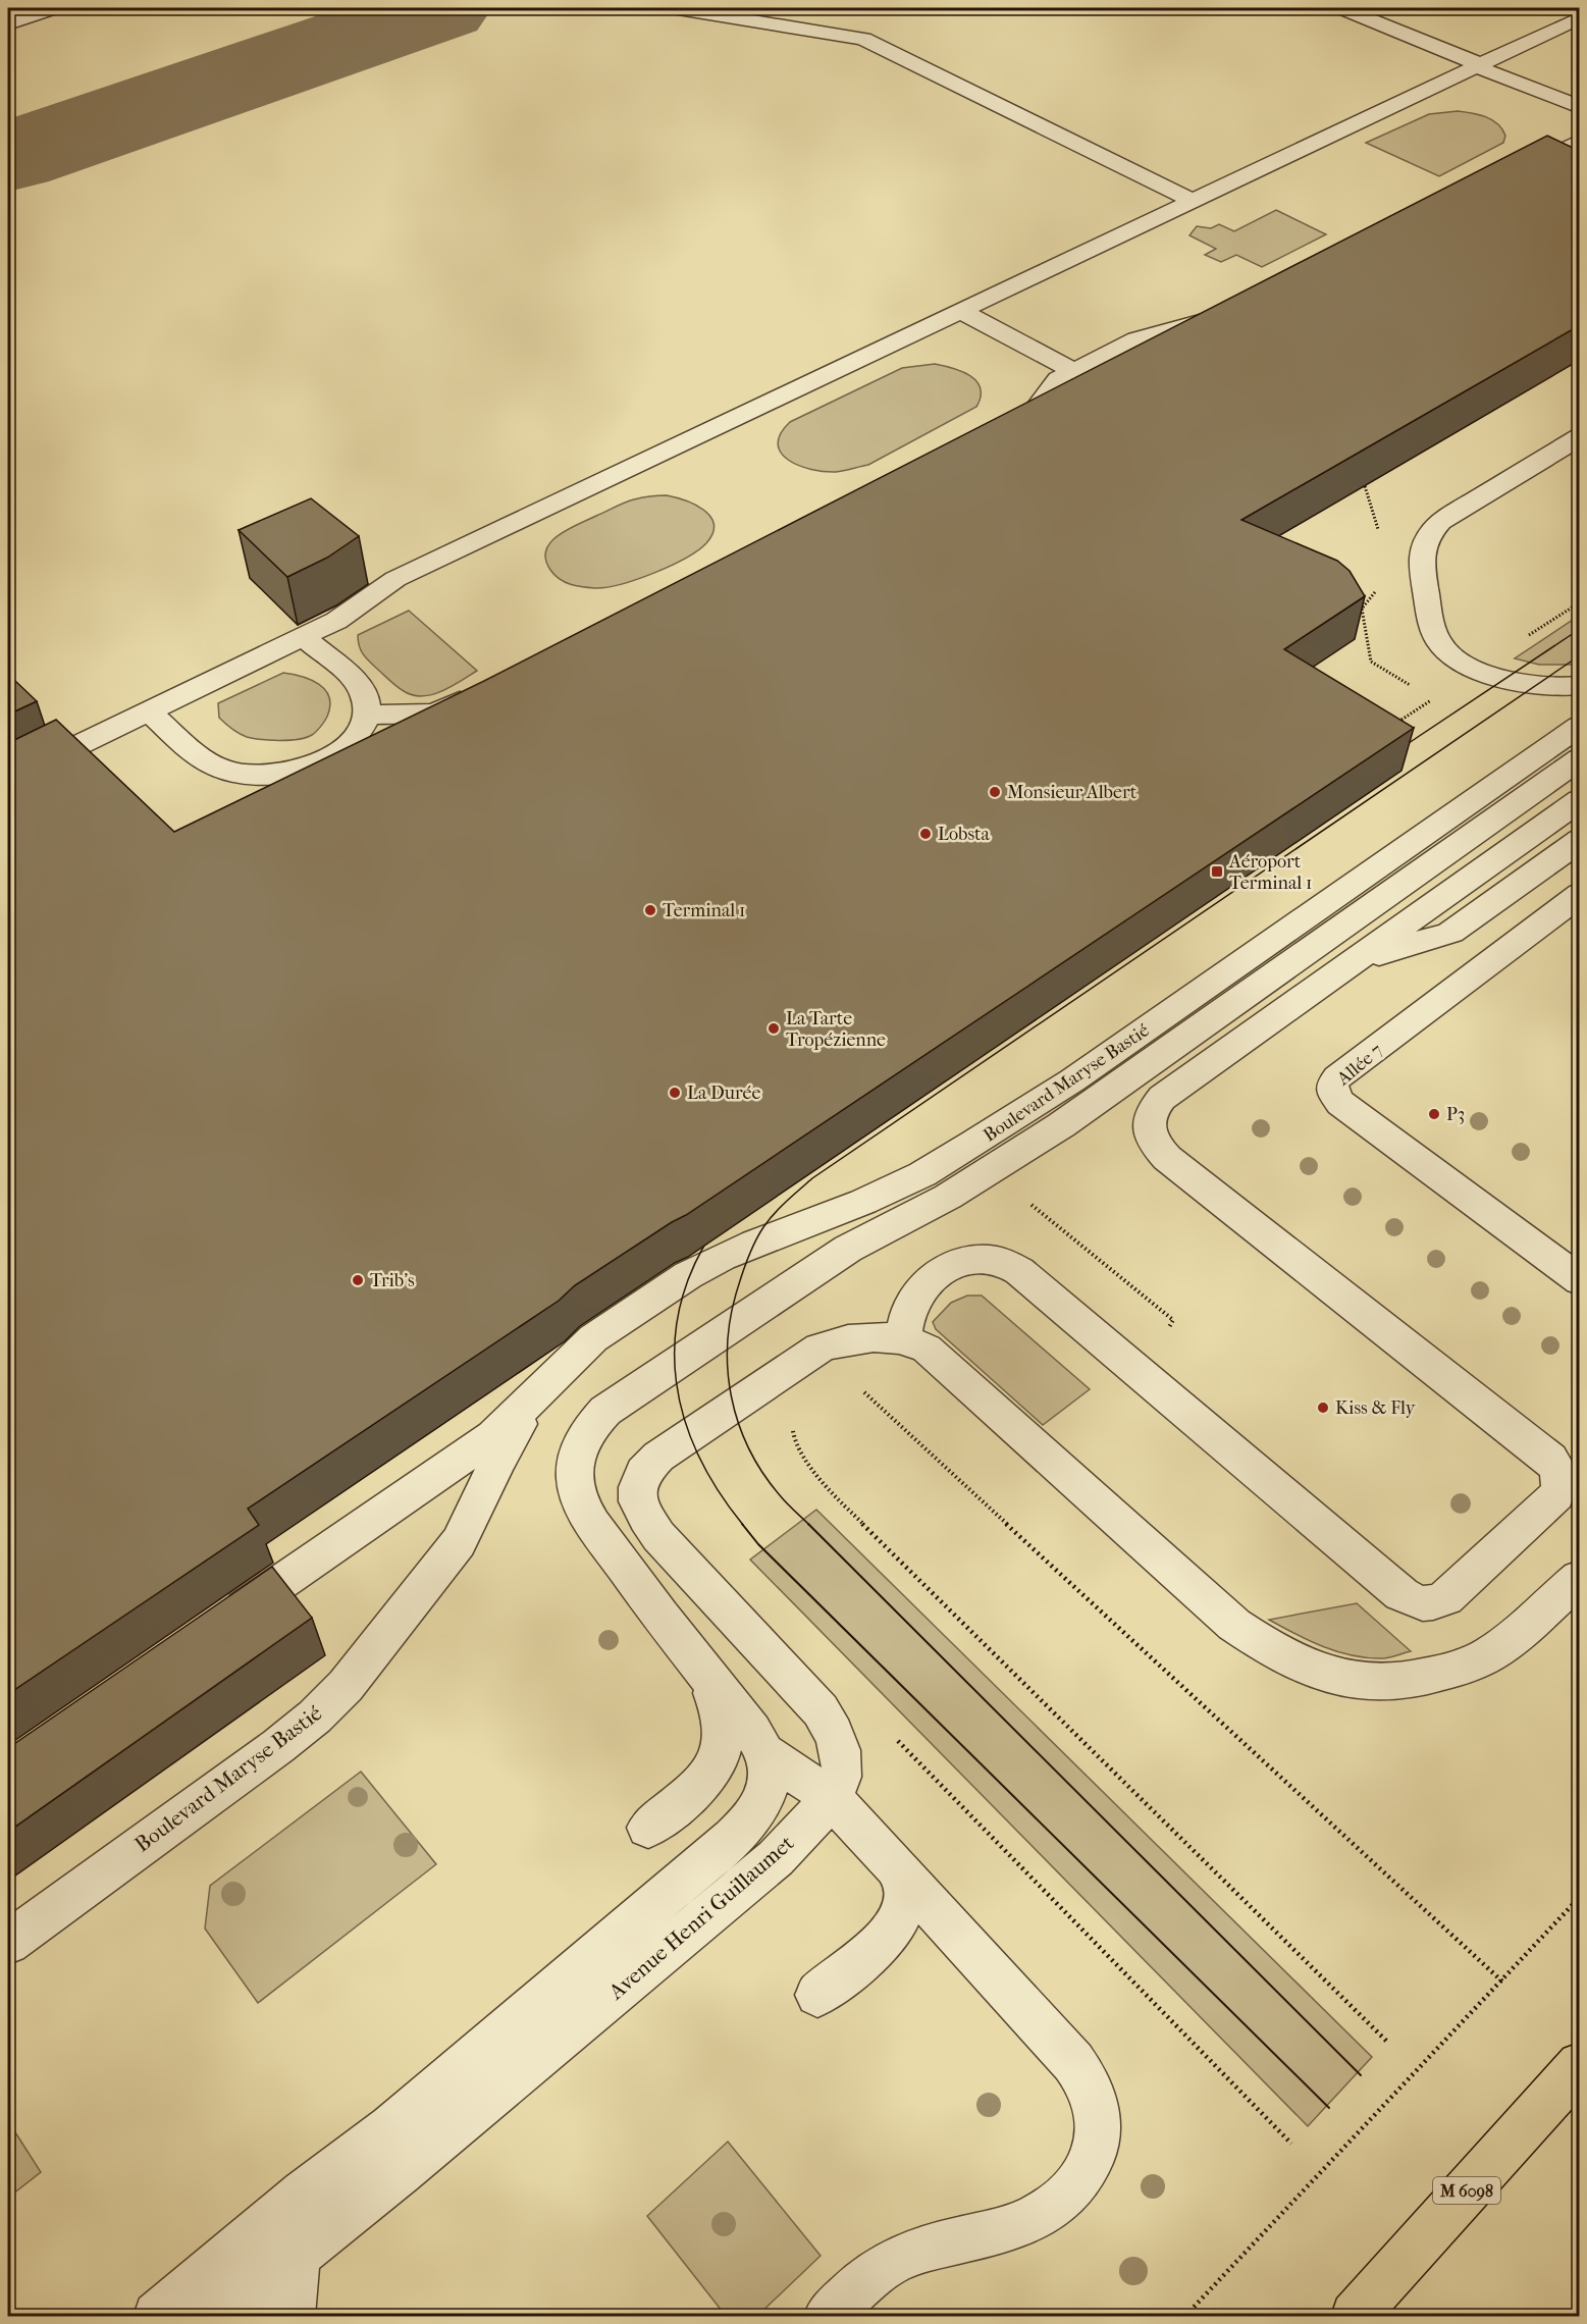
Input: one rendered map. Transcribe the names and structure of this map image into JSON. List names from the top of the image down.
{
  "streets": {
    "main road": ["M 6098"],
    "street": ["Allée 7", "Boulevard Maryse Bastié", "Avenue Henri Guillaumet"]
  },
  "places": {
    "other": [
      "Monsieur Albert",
      "Lobsta",
      "Terminal 1",
      "La Tarte Tropézienne",
      "La Durée",
      "P3",
      "Trib's",
      "Kiss & Fly"
    ],
    "transit": ["Aéroport Terminal 1"]
  }
}
